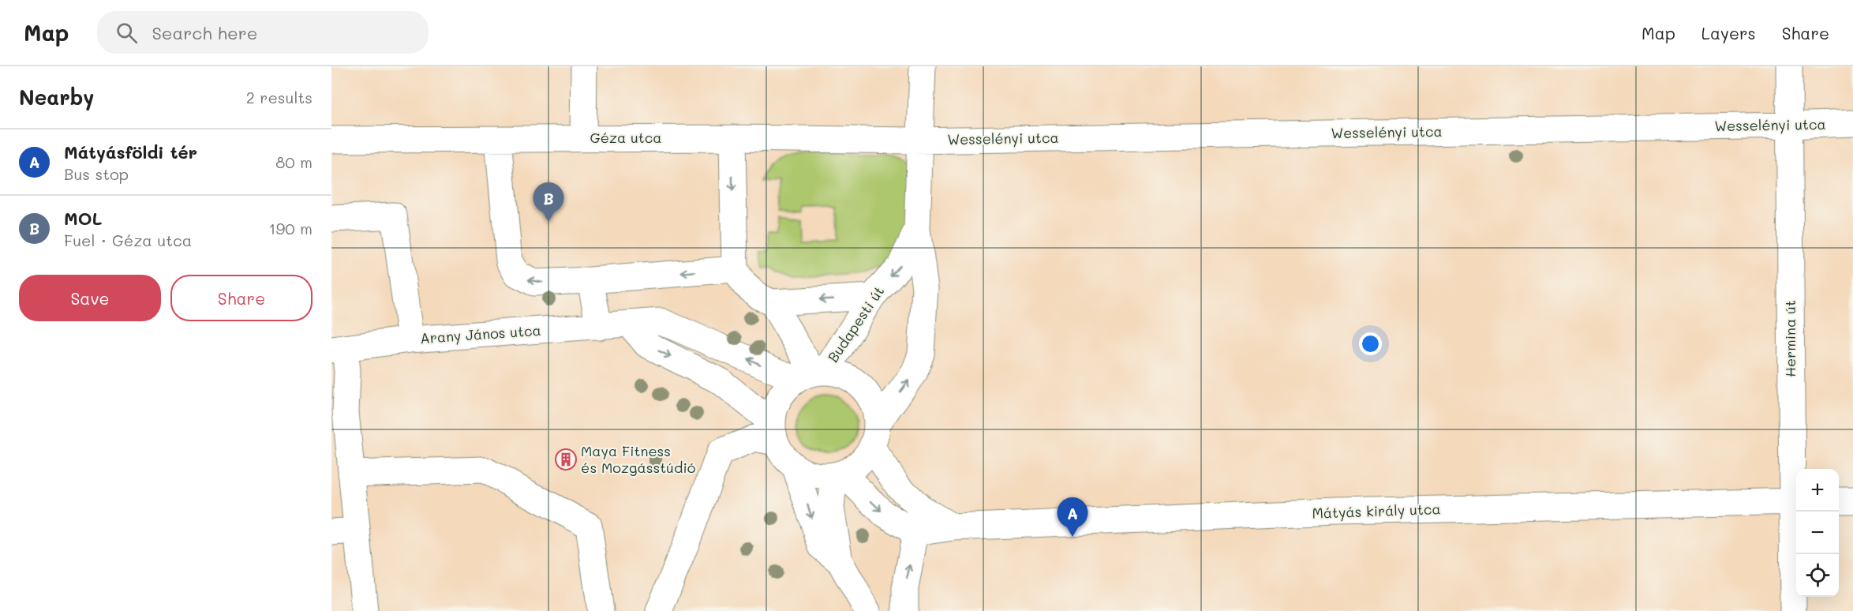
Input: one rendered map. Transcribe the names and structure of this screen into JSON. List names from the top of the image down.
{
  "streets": {
    "street": [
      "Wesselényi utca",
      "Géza utca",
      "Budapesti út",
      "Arany János utca",
      "Hermina út",
      "Mátyás király utca"
    ]
  },
  "crossings": [
    ["Wesselényi utca", "Géza utca"],
    ["Wesselényi utca", "Budapesti út"],
    ["Wesselényi utca", "Hermina út"],
    ["Géza utca", "Budapesti út"],
    ["Budapesti út", "Arany János utca"],
    ["Hermina út", "Mátyás király utca"]
  ],
  "places": {
    "building": ["Maya Fitness és Mozgásstúdió"]
  },
  "page": {
    "header": "Map",
    "search": "Search here",
    "nav": ["Map", "Layers", "Share"],
    "heading": ["Nearby", "2 results"],
    "list": [
      {
        "mark": "A",
        "name": "Mátyásföldi tér",
        "note": "Bus stop",
        "value": "80 m"
      },
      {
        "mark": "B",
        "name": "MOL",
        "note": "Fuel · Géza utca",
        "value": "190 m"
      }
    ],
    "pins": ["B", "A"],
    "buttons": ["Save", "Share"],
    "map_buttons": ["+", "−"]
  }
}
